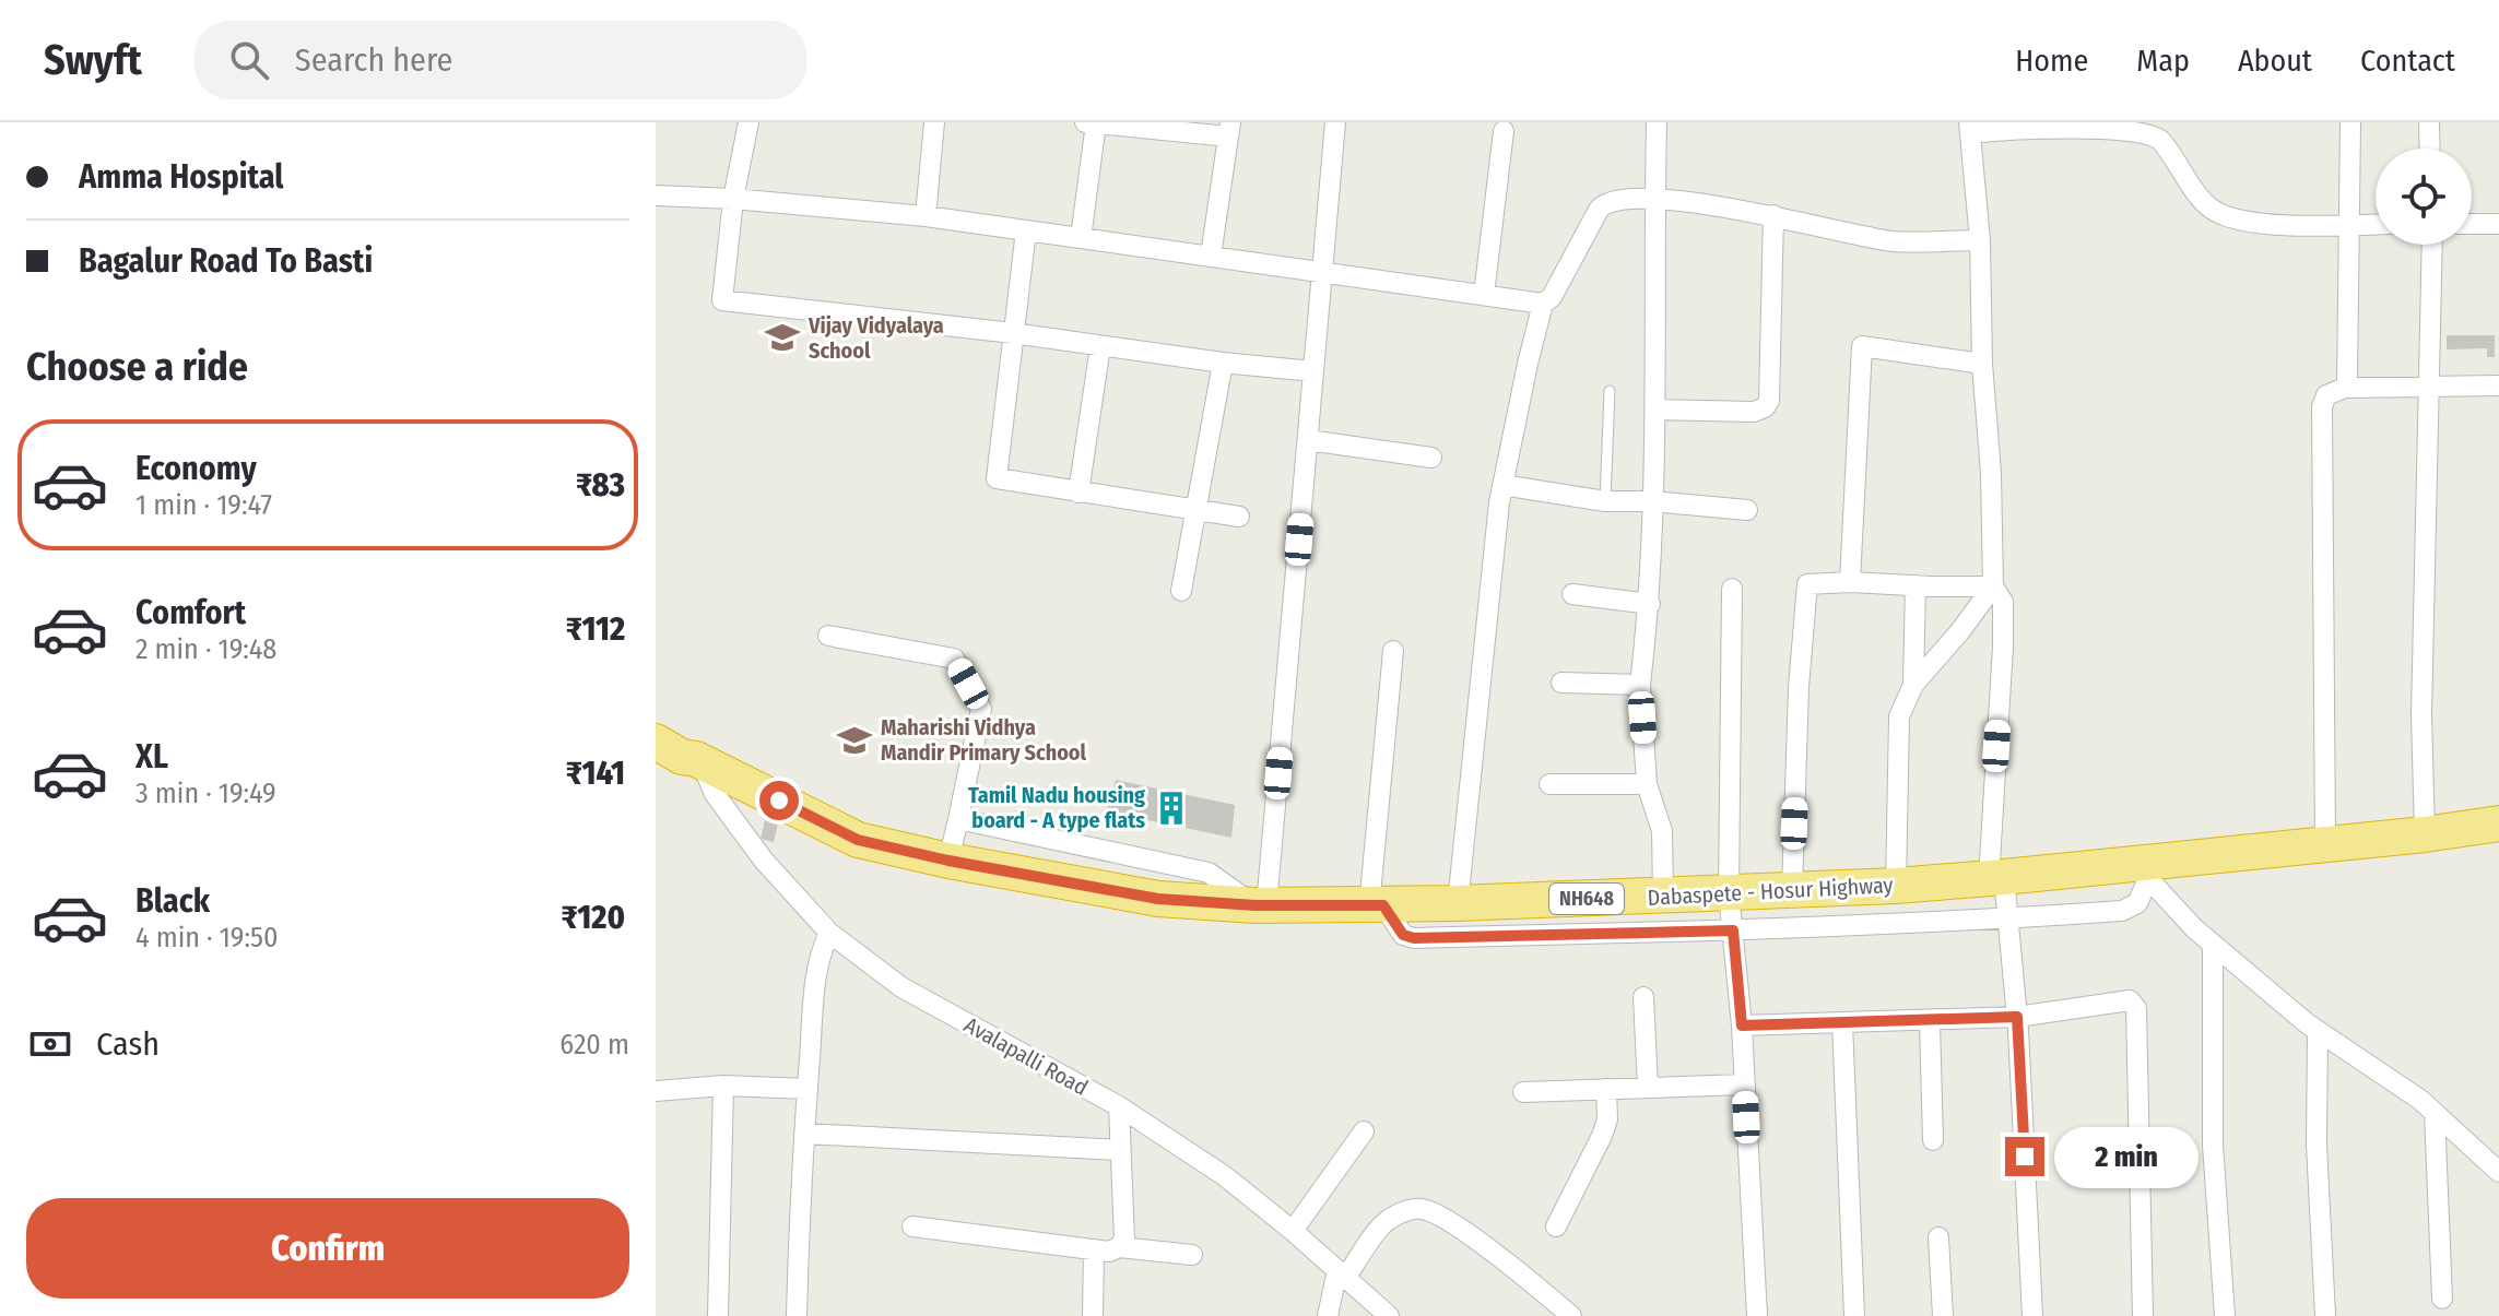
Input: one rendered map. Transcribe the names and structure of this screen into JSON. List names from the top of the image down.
{
  "streets": {
    "highway": ["Dabaspete - Hosur Highway", "NH648"],
    "street": ["Avalapalli Road"]
  },
  "crossings": [
    ["Dabaspete - Hosur Highway", "NH648"],
    ["Dabaspete - Hosur Highway", "Avalapalli Road"],
    ["NH648", "Avalapalli Road"]
  ],
  "places": {
    "school or university": ["Vijay Vidyalaya School", "Maharishi Vidhya Mandir Primary School"],
    "building": ["Tamil Nadu housing board - A type flats"]
  },
  "page": {
    "header": "Swyft",
    "search": "Search here",
    "nav": [
      "Home",
      "Map",
      "About",
      "Contact"
    ],
    "banner": ["Amma Hospital", "Bagalur Road To Basti"],
    "heading": "Choose a ride",
    "list": [
      {
        "name": "Economy",
        "note": "1 min · 19:47",
        "value": "₹83"
      },
      {
        "name": "Comfort",
        "note": "2 min · 19:48",
        "value": "₹112"
      },
      {
        "name": "XL",
        "note": "3 min · 19:49",
        "value": "₹141"
      },
      {
        "name": "Black",
        "note": "4 min · 19:50",
        "value": "₹120"
      }
    ],
    "pay": ["Cash", "620 m"],
    "bubble": "2 min",
    "buttons": "Confirm"
  }
}
